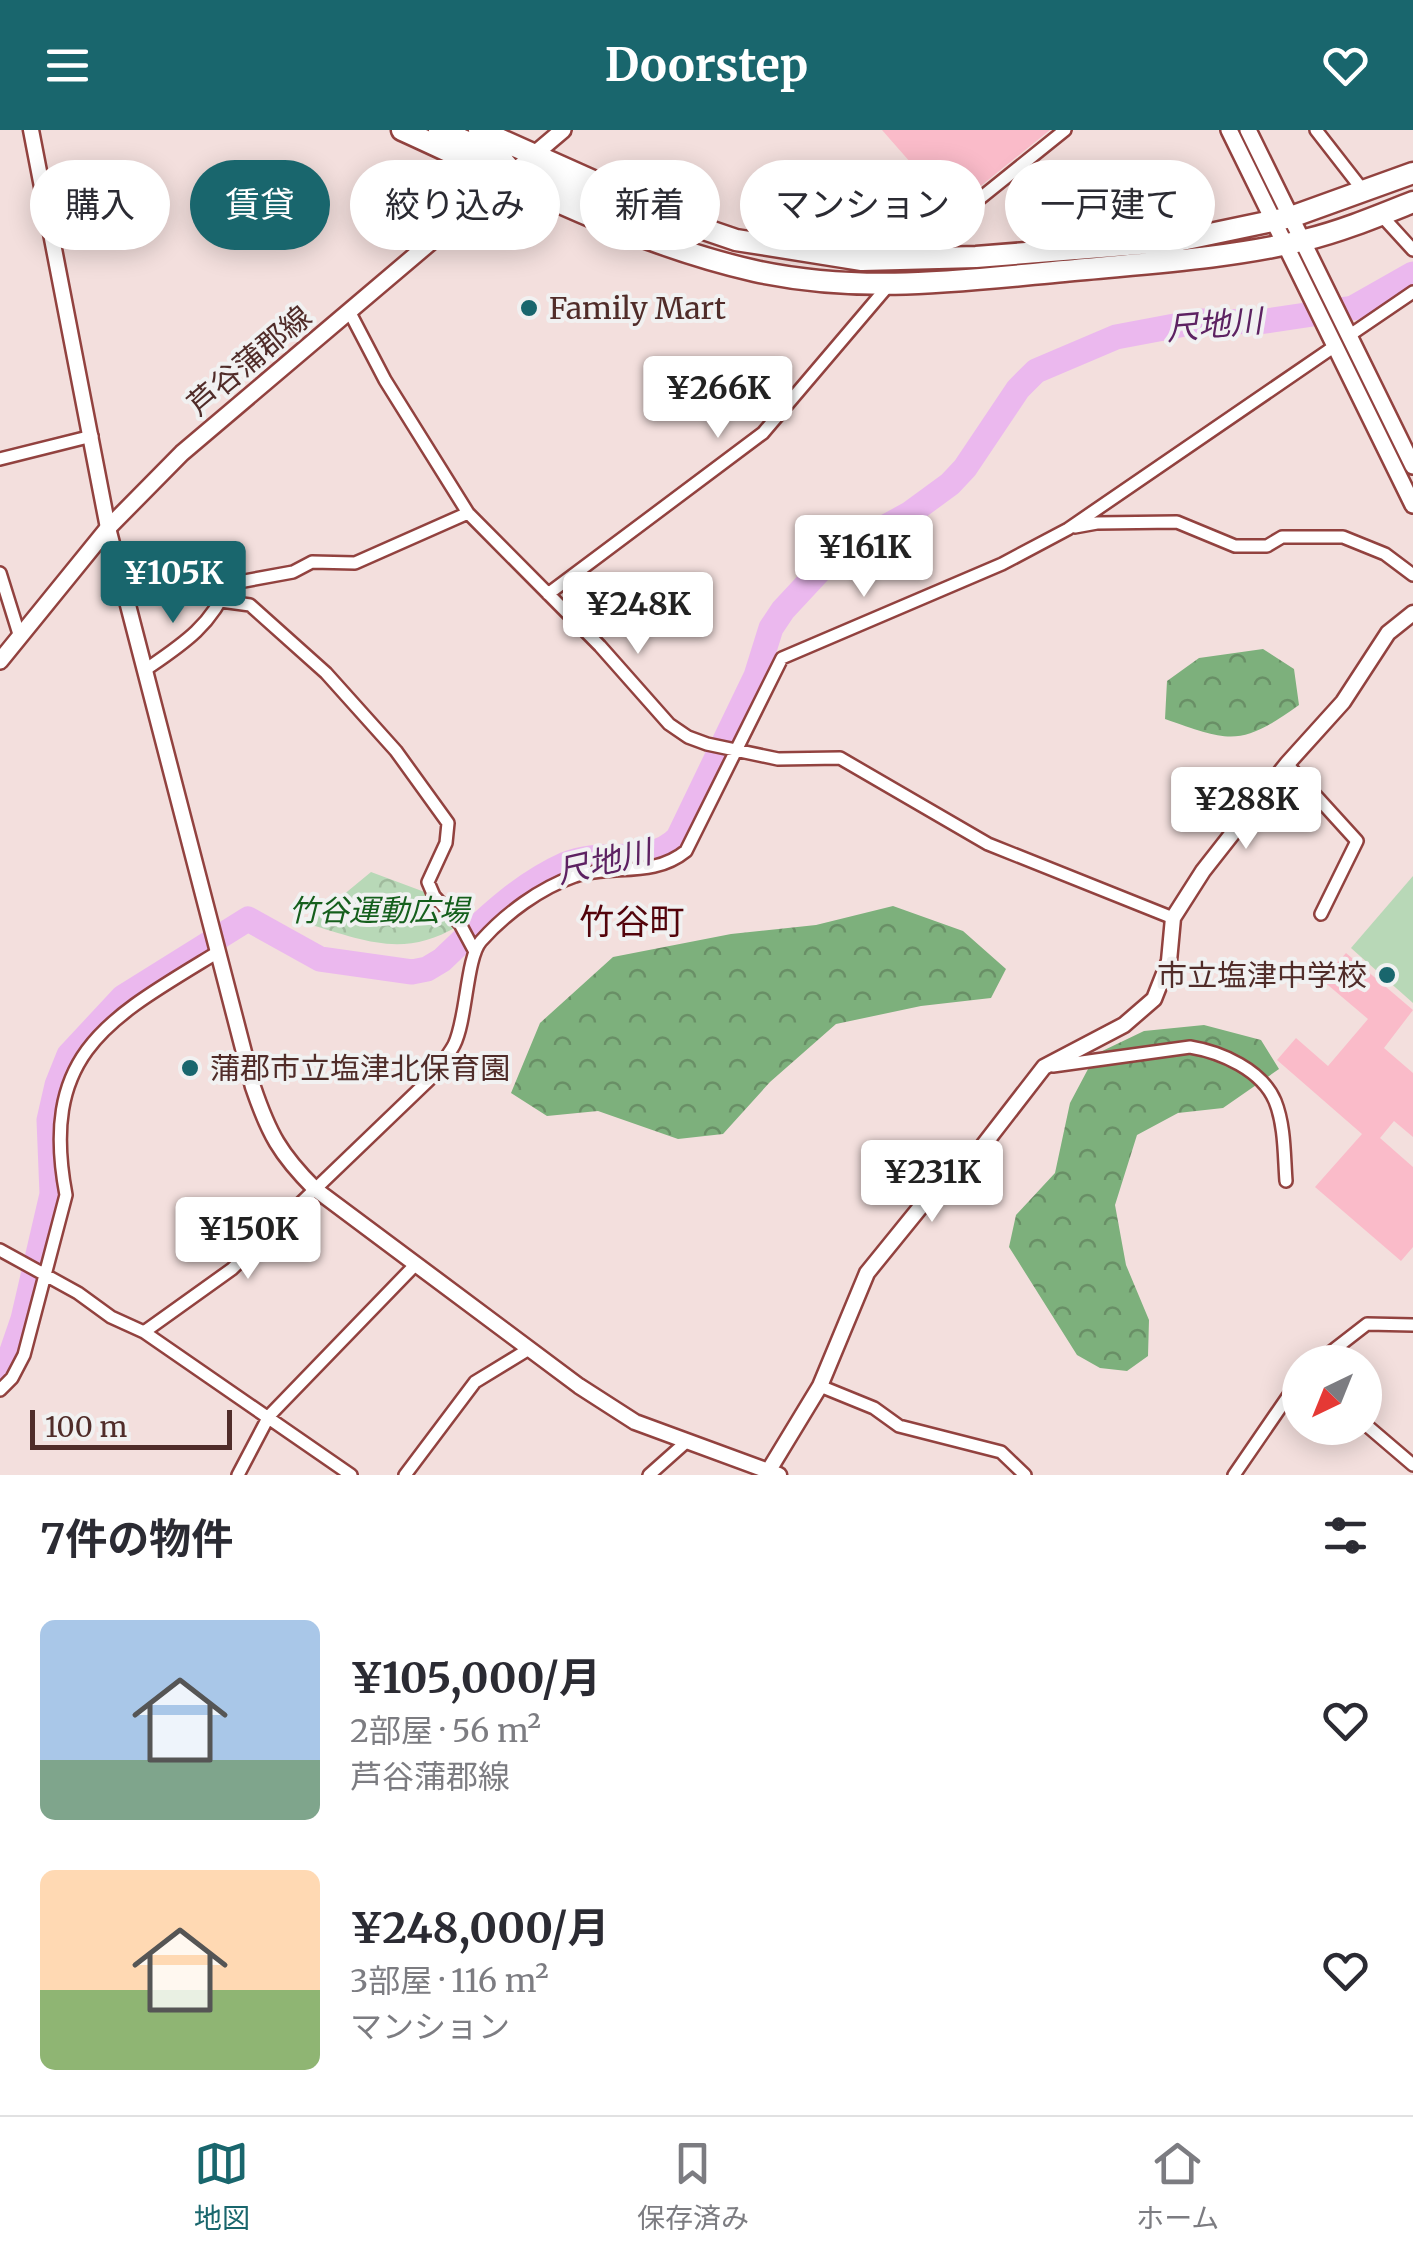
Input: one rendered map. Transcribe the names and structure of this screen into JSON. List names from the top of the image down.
{
  "streets": {
    "main road": ["芦谷蒲郡線"]
  },
  "districts": ["竹谷町"],
  "water": ["尺地川"],
  "parks": ["竹谷運動広場"],
  "places": ["Family Mart", "市立塩津中学校", "蒲郡市立塩津北保育園"],
  "scale_bar": "100 m",
  "north": "bottom left",
  "page": {
    "header": "Doorstep",
    "chip": [
      "購入",
      "賃貸",
      "絞り込み",
      "新着",
      "マンション",
      "一戸建て"
    ],
    "price": [
      "¥266K",
      "¥161K",
      "¥105K",
      "¥248K",
      "¥288K",
      "¥231K",
      "¥150K"
    ],
    "scale": "100 m",
    "heading": "7件の物件",
    "list": [
      {
        "name": "¥105,000/月",
        "note": "2部屋 · 56 m² · 芦谷蒲郡線"
      },
      {
        "name": "¥248,000/月",
        "note": "3部屋 · 116 m² · マンション"
      }
    ],
    "tabs": ["地図", "保存済み", "ホーム"]
  }
}
